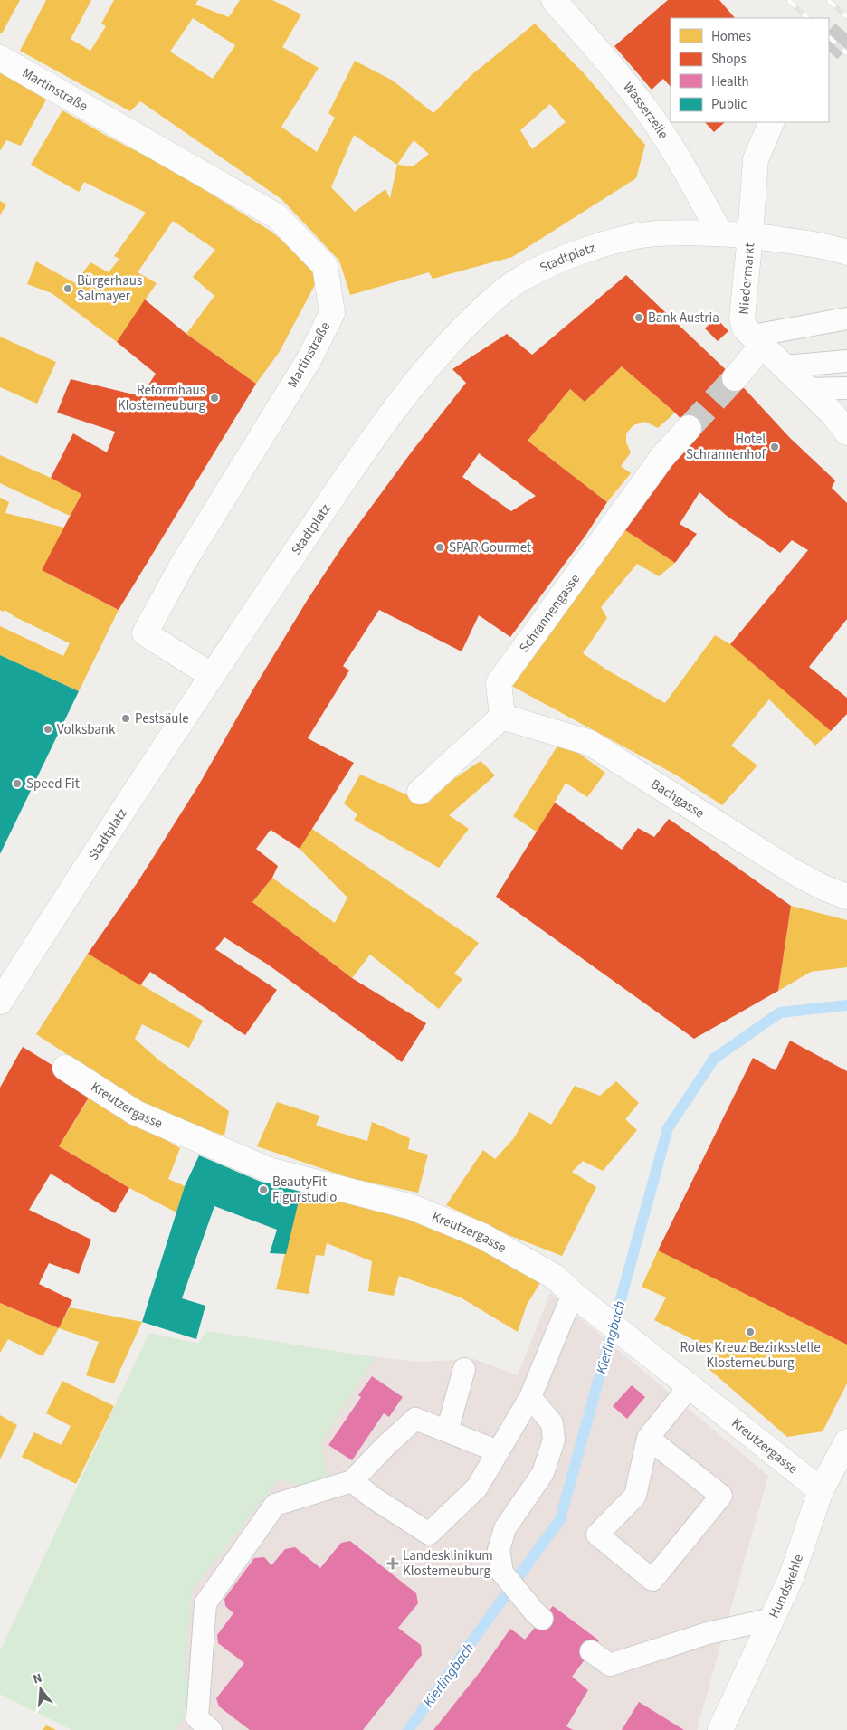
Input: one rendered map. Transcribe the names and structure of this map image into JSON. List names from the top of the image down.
{
  "streets": {
    "street": [
      "Martinstraße",
      "Wasserzeile",
      "Stadtplatz",
      "Niedermarkt",
      "Schrannengasse",
      "Bachgasse",
      "Kreutzergasse",
      "Hundskehle"
    ]
  },
  "crossings": [
    ["Martinstraße", "Stadtplatz"],
    ["Wasserzeile", "Stadtplatz"],
    ["Stadtplatz", "Niedermarkt"],
    ["Schrannengasse", "Bachgasse"],
    ["Kreutzergasse", "Hundskehle"]
  ],
  "water": ["Kierlingbach"],
  "places": {
    "other": [
      "Bürgerhaus Salmayer",
      "Bank Austria",
      "Reformhaus Klosterneuburg",
      "Hotel Schrannenhof",
      "SPAR Gourmet",
      "Pestsäule",
      "Volksbank",
      "Speed Fit",
      "BeautyFit Figurstudio",
      "Rotes Kreuz Bezirksstelle Klosterneuburg"
    ],
    "health": ["Landesklinikum Klosterneuburg"]
  },
  "legend": [
    "Homes",
    "Shops",
    "Health",
    "Public"
  ],
  "north": "top"
}
